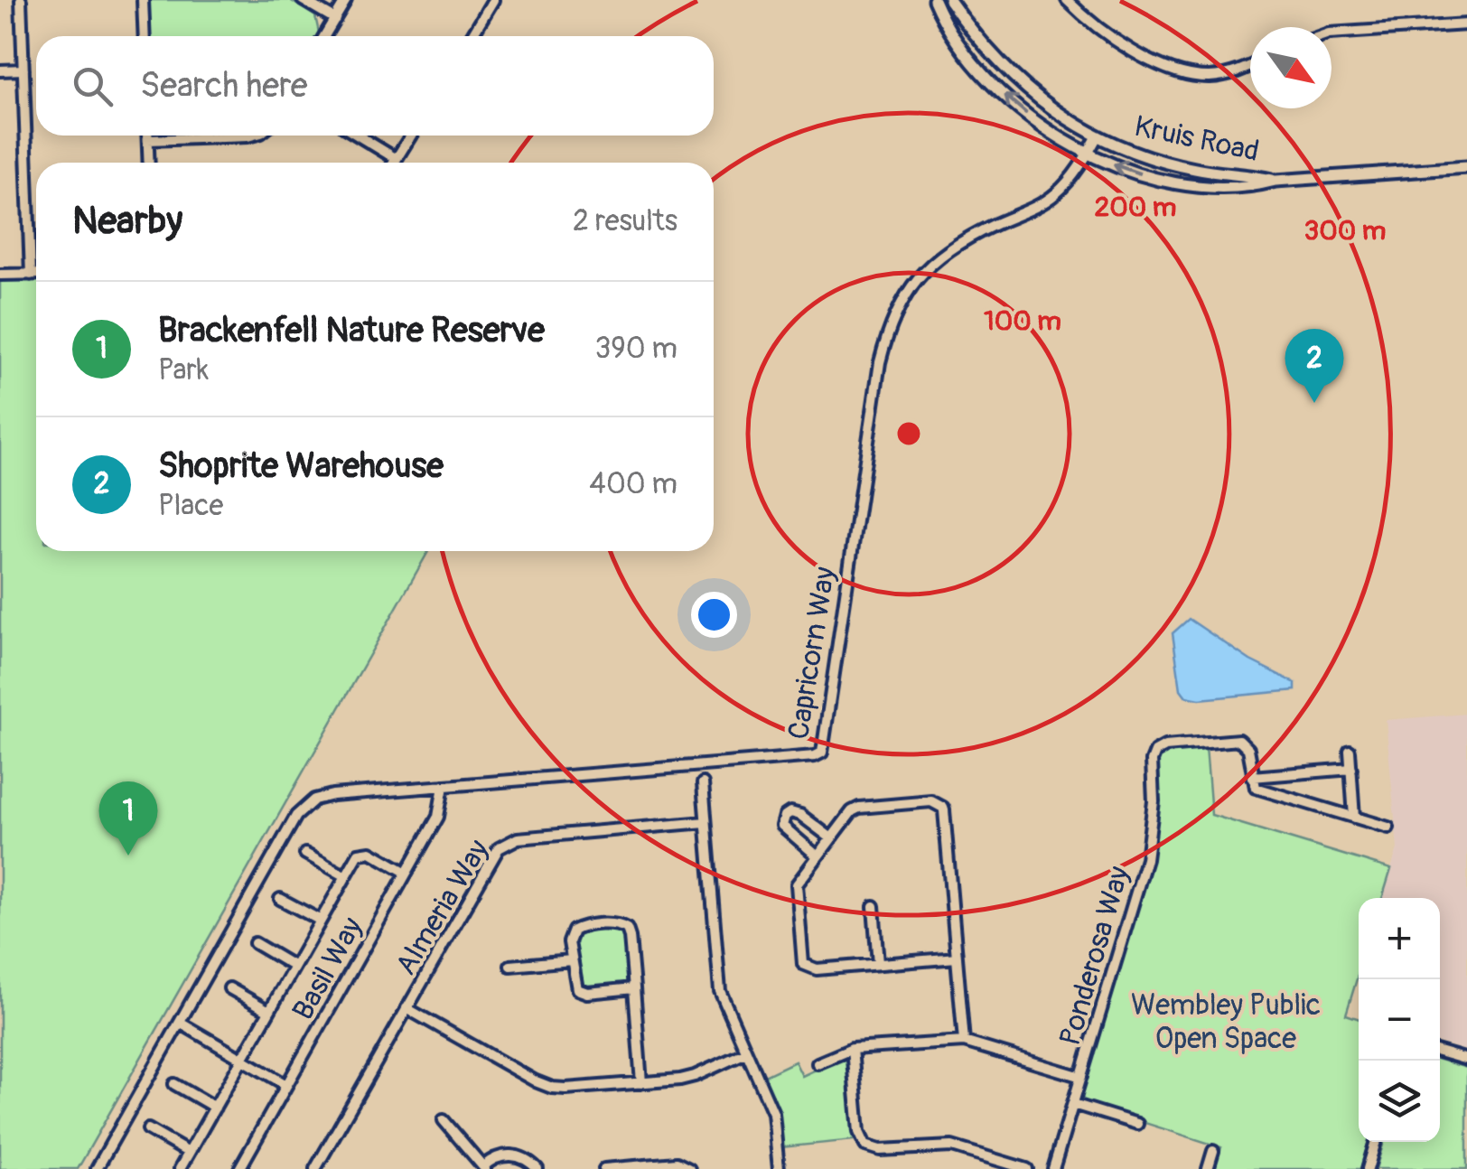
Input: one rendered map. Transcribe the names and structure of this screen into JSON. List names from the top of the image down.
{
  "streets": {
    "street": [
      "Kruis Road",
      "Capricorn Way",
      "Almeria Way",
      "Ponderosa Way",
      "Basil Way"
    ]
  },
  "crossings": [
    ["Kruis Road", "Capricorn Way"],
    ["Capricorn Way", "Basil Way"]
  ],
  "parks": ["Wembley Public Open Space"],
  "north": "bottom right",
  "page": {
    "search": "Search here",
    "heading": ["Nearby", "2 results"],
    "list": [
      {
        "mark": "1",
        "name": "Brackenfell Nature Reserve",
        "note": "Park",
        "value": "390 m"
      },
      {
        "mark": "2",
        "name": "Shoprite Warehouse",
        "note": "Place",
        "value": "400 m"
      }
    ],
    "pins": ["2", "1"],
    "map_buttons": ["+", "−"]
  },
  "rings": ["200 m", "300 m", "100 m"]
}
